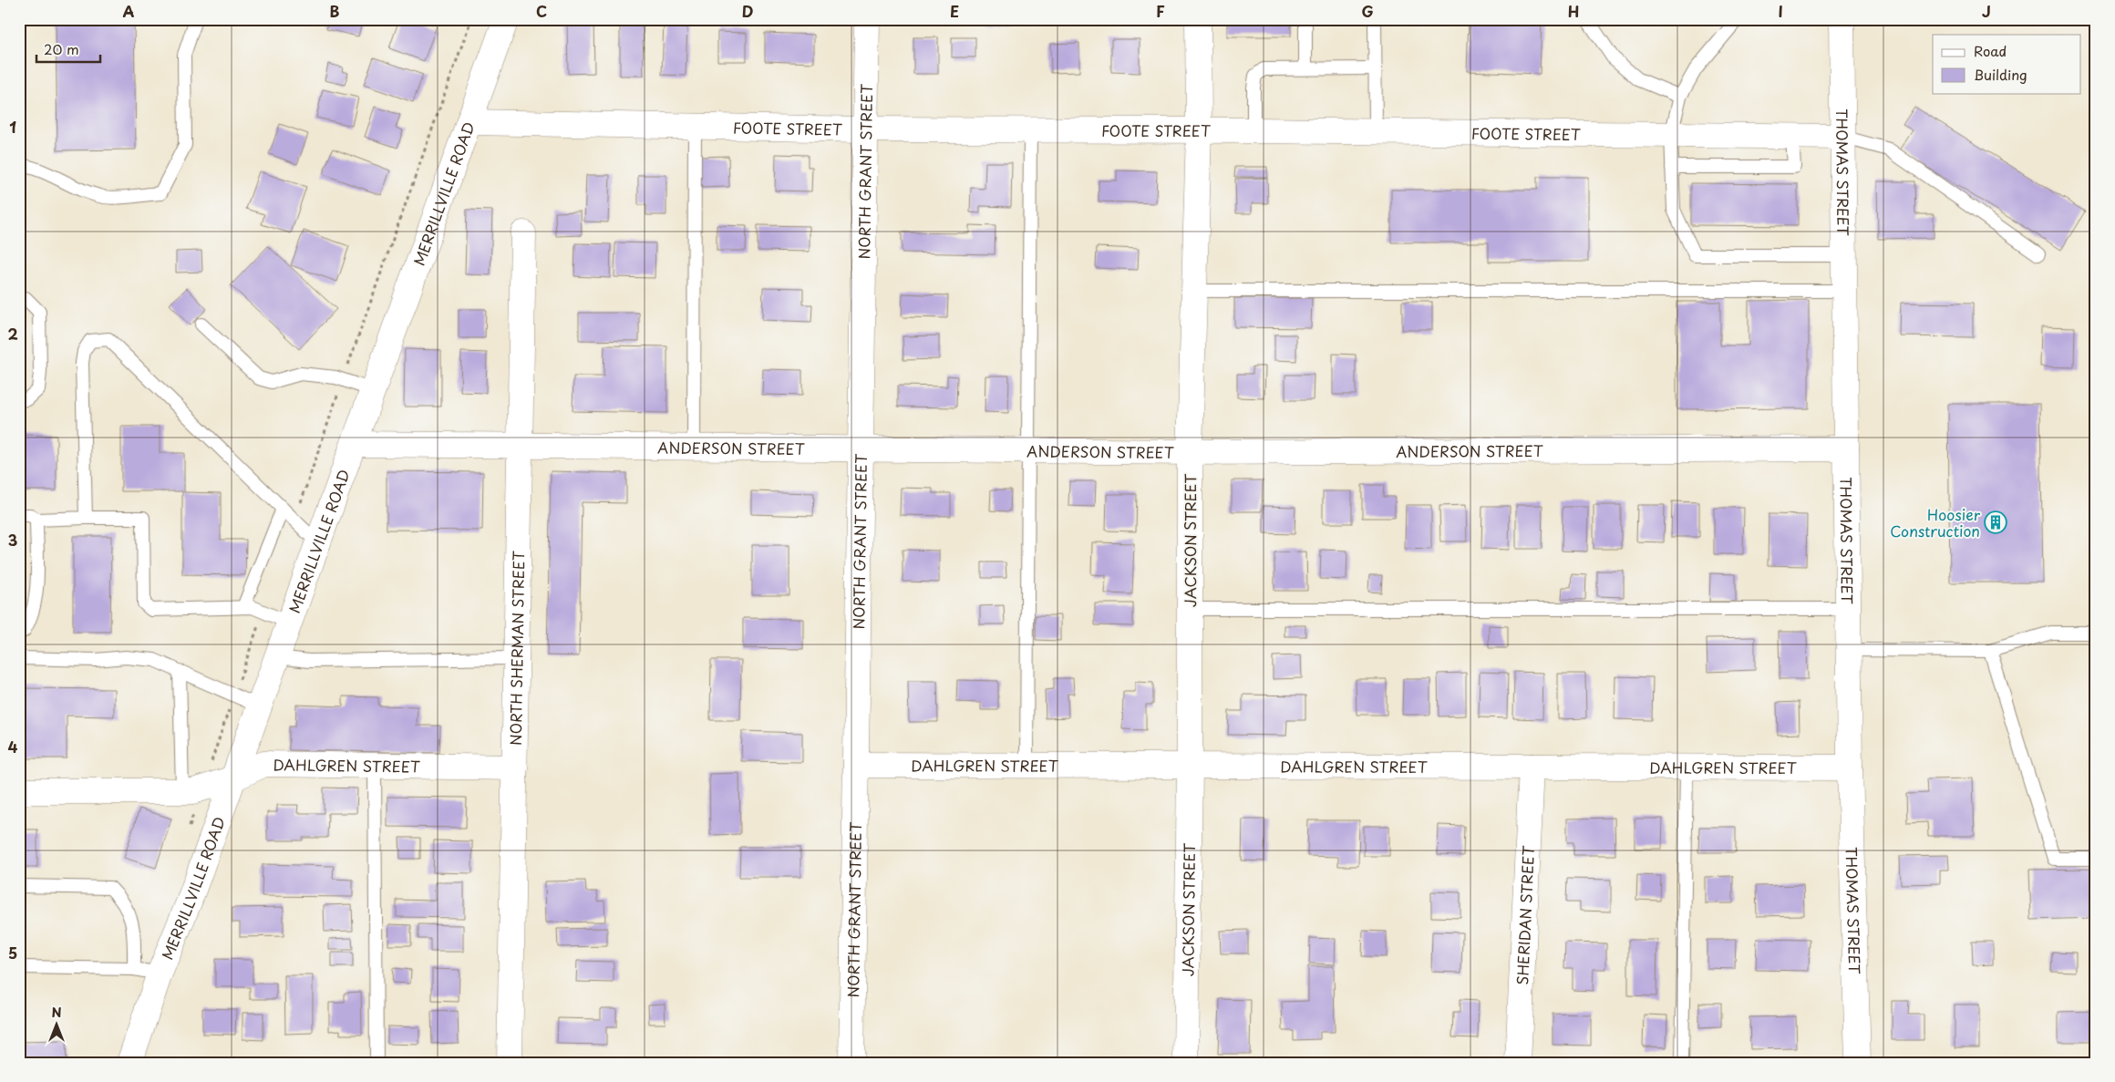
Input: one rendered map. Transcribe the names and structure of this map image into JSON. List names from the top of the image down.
{
  "streets": {
    "street": [
      "FOOTE STREET",
      "NORTH GRANT STREET",
      "THOMAS STREET",
      "MERRILLVILLE ROAD",
      "ANDERSON STREET",
      "JACKSON STREET",
      "NORTH SHERMAN STREET",
      "DAHLGREN STREET",
      "SHERIDAN STREET"
    ]
  },
  "crossings": [
    ["FOOTE STREET", "NORTH GRANT STREET"],
    ["FOOTE STREET", "THOMAS STREET"],
    ["FOOTE STREET", "MERRILLVILLE ROAD"],
    ["FOOTE STREET", "JACKSON STREET"],
    ["NORTH GRANT STREET", "ANDERSON STREET"],
    ["NORTH GRANT STREET", "DAHLGREN STREET"],
    ["THOMAS STREET", "ANDERSON STREET"],
    ["THOMAS STREET", "DAHLGREN STREET"],
    ["MERRILLVILLE ROAD", "ANDERSON STREET"],
    ["MERRILLVILLE ROAD", "DAHLGREN STREET"],
    ["ANDERSON STREET", "JACKSON STREET"],
    ["ANDERSON STREET", "NORTH SHERMAN STREET"],
    ["JACKSON STREET", "DAHLGREN STREET"],
    ["NORTH SHERMAN STREET", "DAHLGREN STREET"],
    ["DAHLGREN STREET", "SHERIDAN STREET"]
  ],
  "places": {
    "building": ["Hoosier Construction"]
  },
  "legend": ["Road", "Building"],
  "scale_bar": "20 m",
  "north": "top",
  "grid": {
    "columns": [
      "A",
      "B",
      "C",
      "D",
      "E",
      "F",
      "G",
      "H",
      "I",
      "J"
    ],
    "rows": [
      "1",
      "2",
      "3",
      "4",
      "5"
    ]
  }
}
